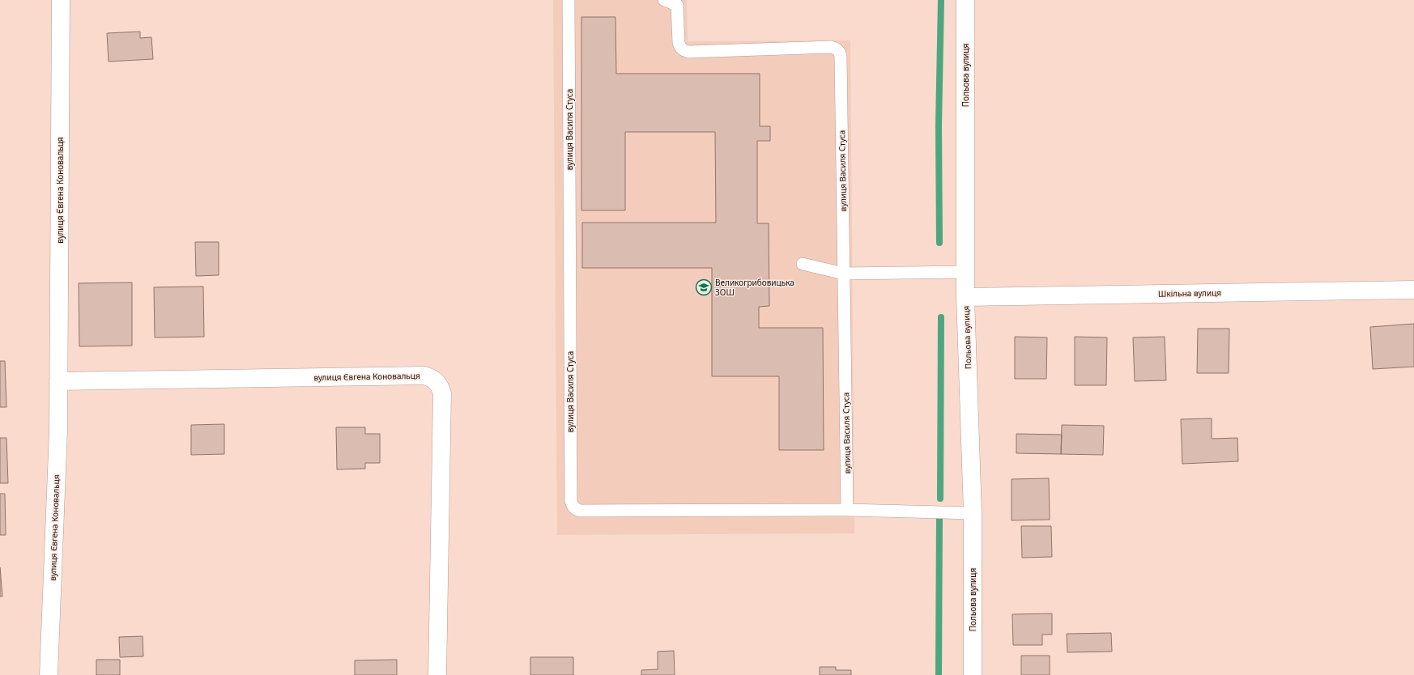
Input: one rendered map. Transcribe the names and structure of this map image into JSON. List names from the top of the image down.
{
  "streets": {
    "street": ["Польова вулиця", "вулиця Євгена Коновальця", "Шкільна вулиця"],
    "lane": ["вулиця Василя Стуса"]
  },
  "crossings": [
    ["Польова вулиця", "вулиця Василя Стуса"],
    ["Польова вулиця", "Шкільна вулиця"]
  ],
  "places": {
    "school or university": ["Великогрибовицька ЗОШ"]
  }
}
